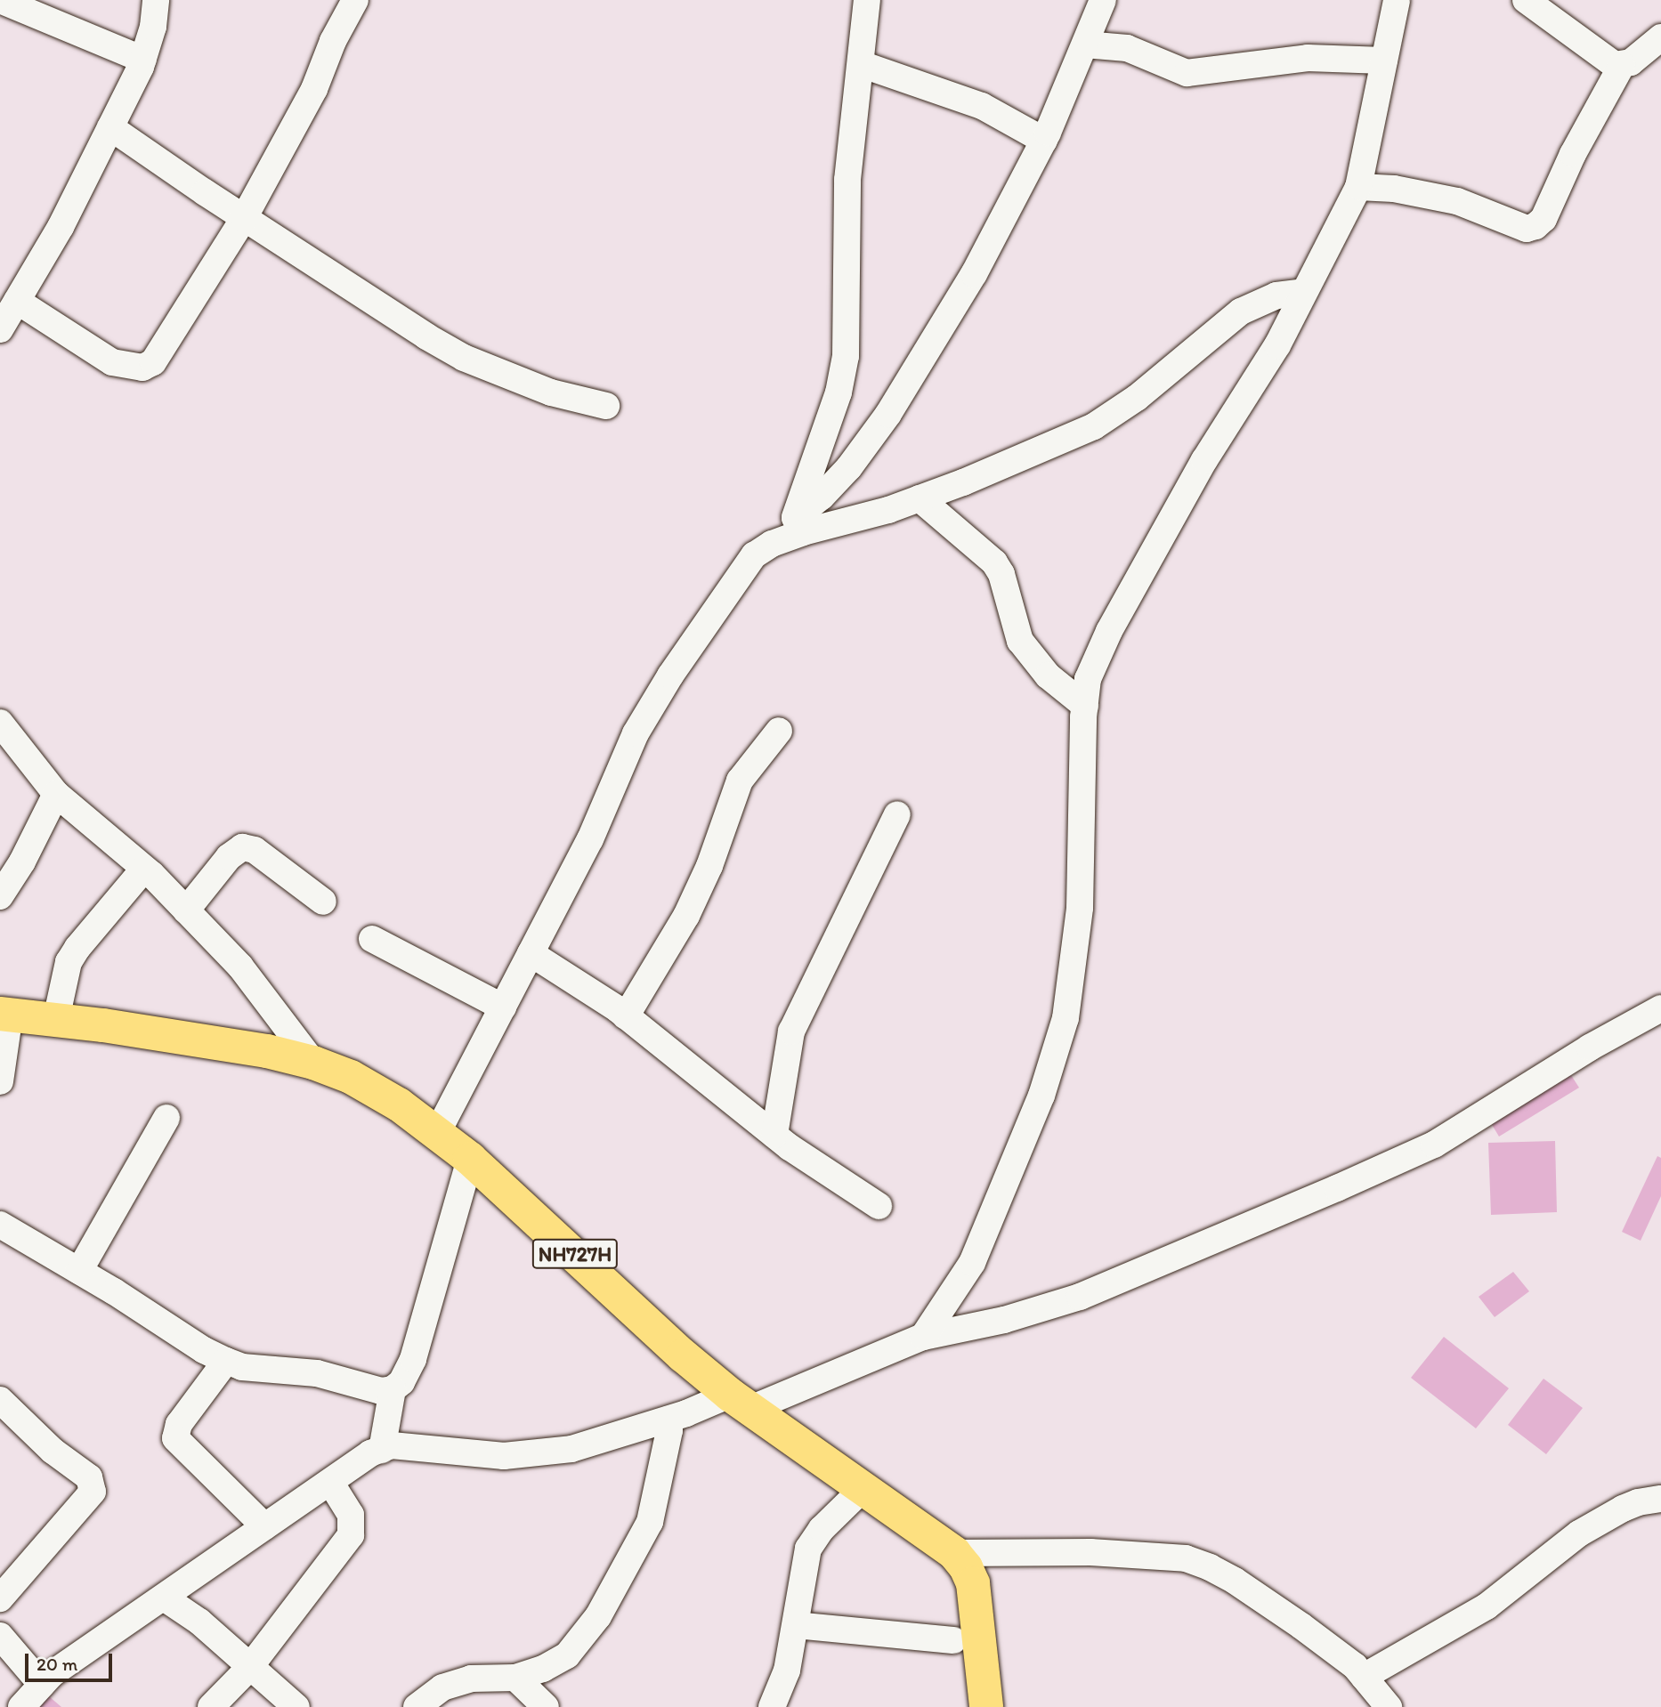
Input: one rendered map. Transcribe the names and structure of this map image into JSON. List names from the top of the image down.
{
  "streets": {
    "highway": ["NH727H"]
  },
  "scale_bar": "20 m"
}
